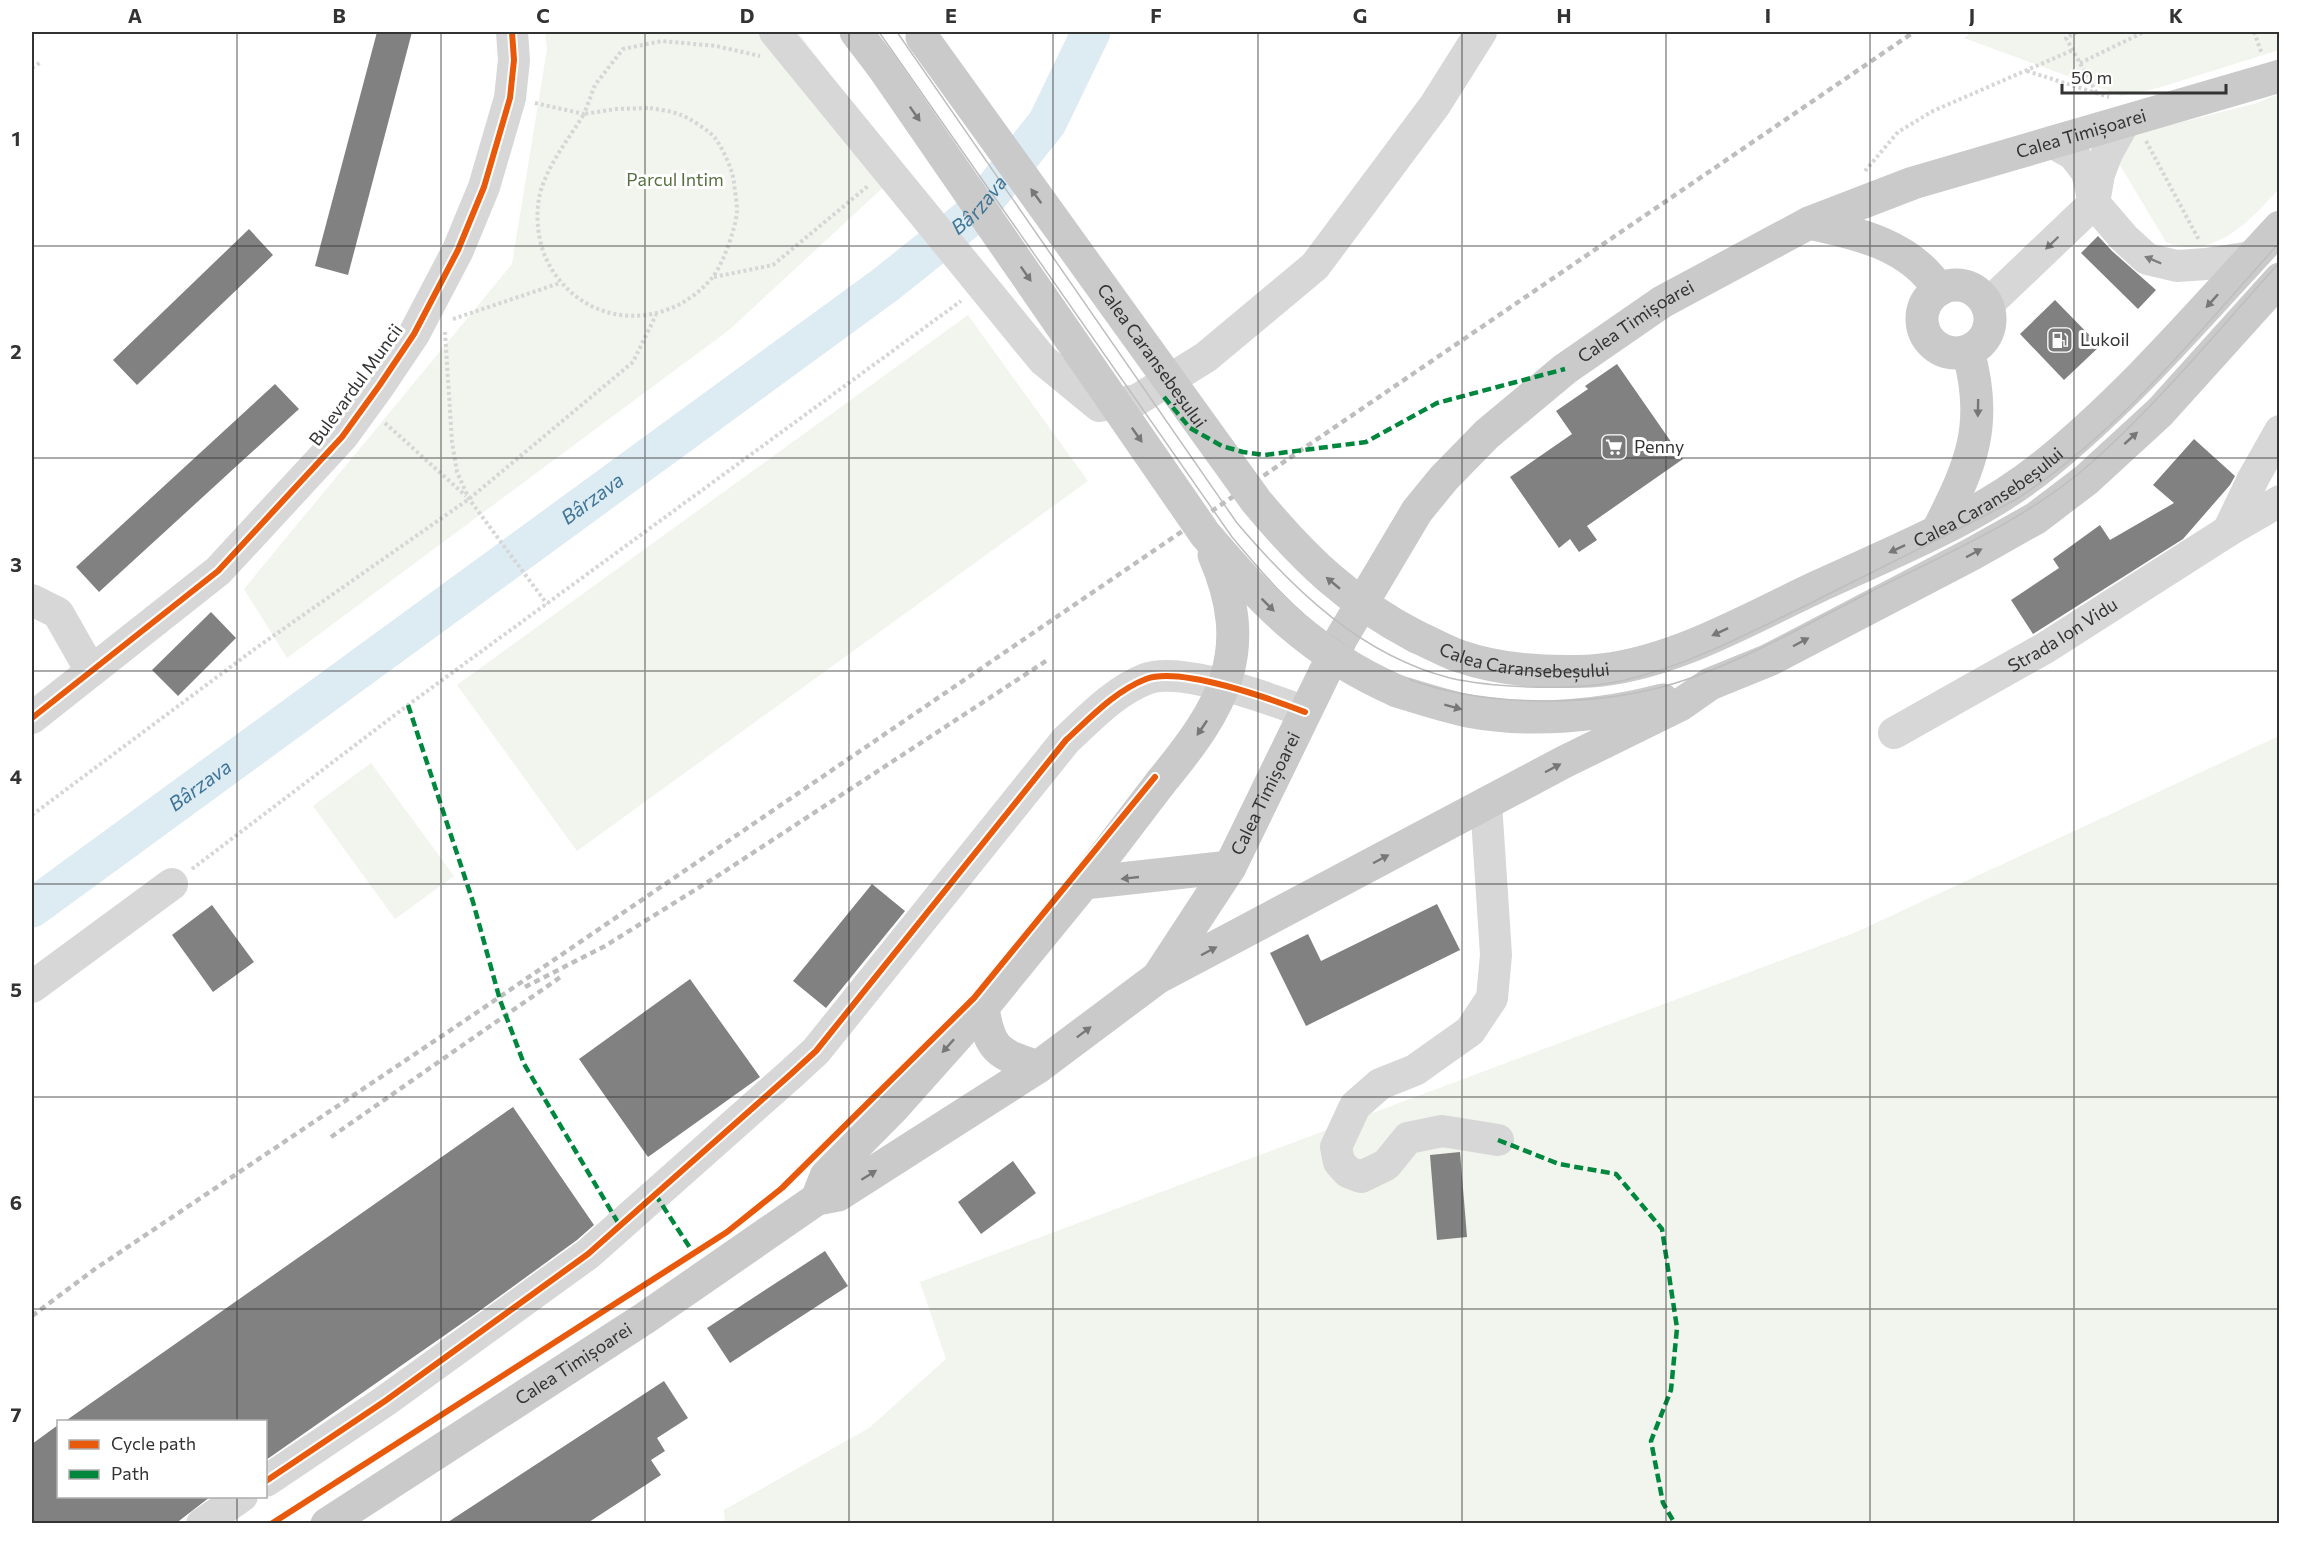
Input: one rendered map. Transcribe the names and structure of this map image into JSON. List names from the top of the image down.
{
  "streets": {
    "main road": ["Calea Timișoarei", "Calea Caransebeșului"],
    "street": ["Bulevardul Muncii", "Strada Ion Vidu"]
  },
  "water": ["Bârzava"],
  "parks": ["Parcul Intim"],
  "places": {
    "fuel station": ["Lukoil"],
    "supermarket": ["Penny"]
  },
  "legend": ["Cycle path", "Path"],
  "scale_bar": "50 m",
  "grid": {
    "columns": [
      "A",
      "B",
      "C",
      "D",
      "E",
      "F",
      "G",
      "H",
      "I",
      "J",
      "K"
    ],
    "rows": [
      "1",
      "2",
      "3",
      "4",
      "5",
      "6",
      "7"
    ]
  }
}
